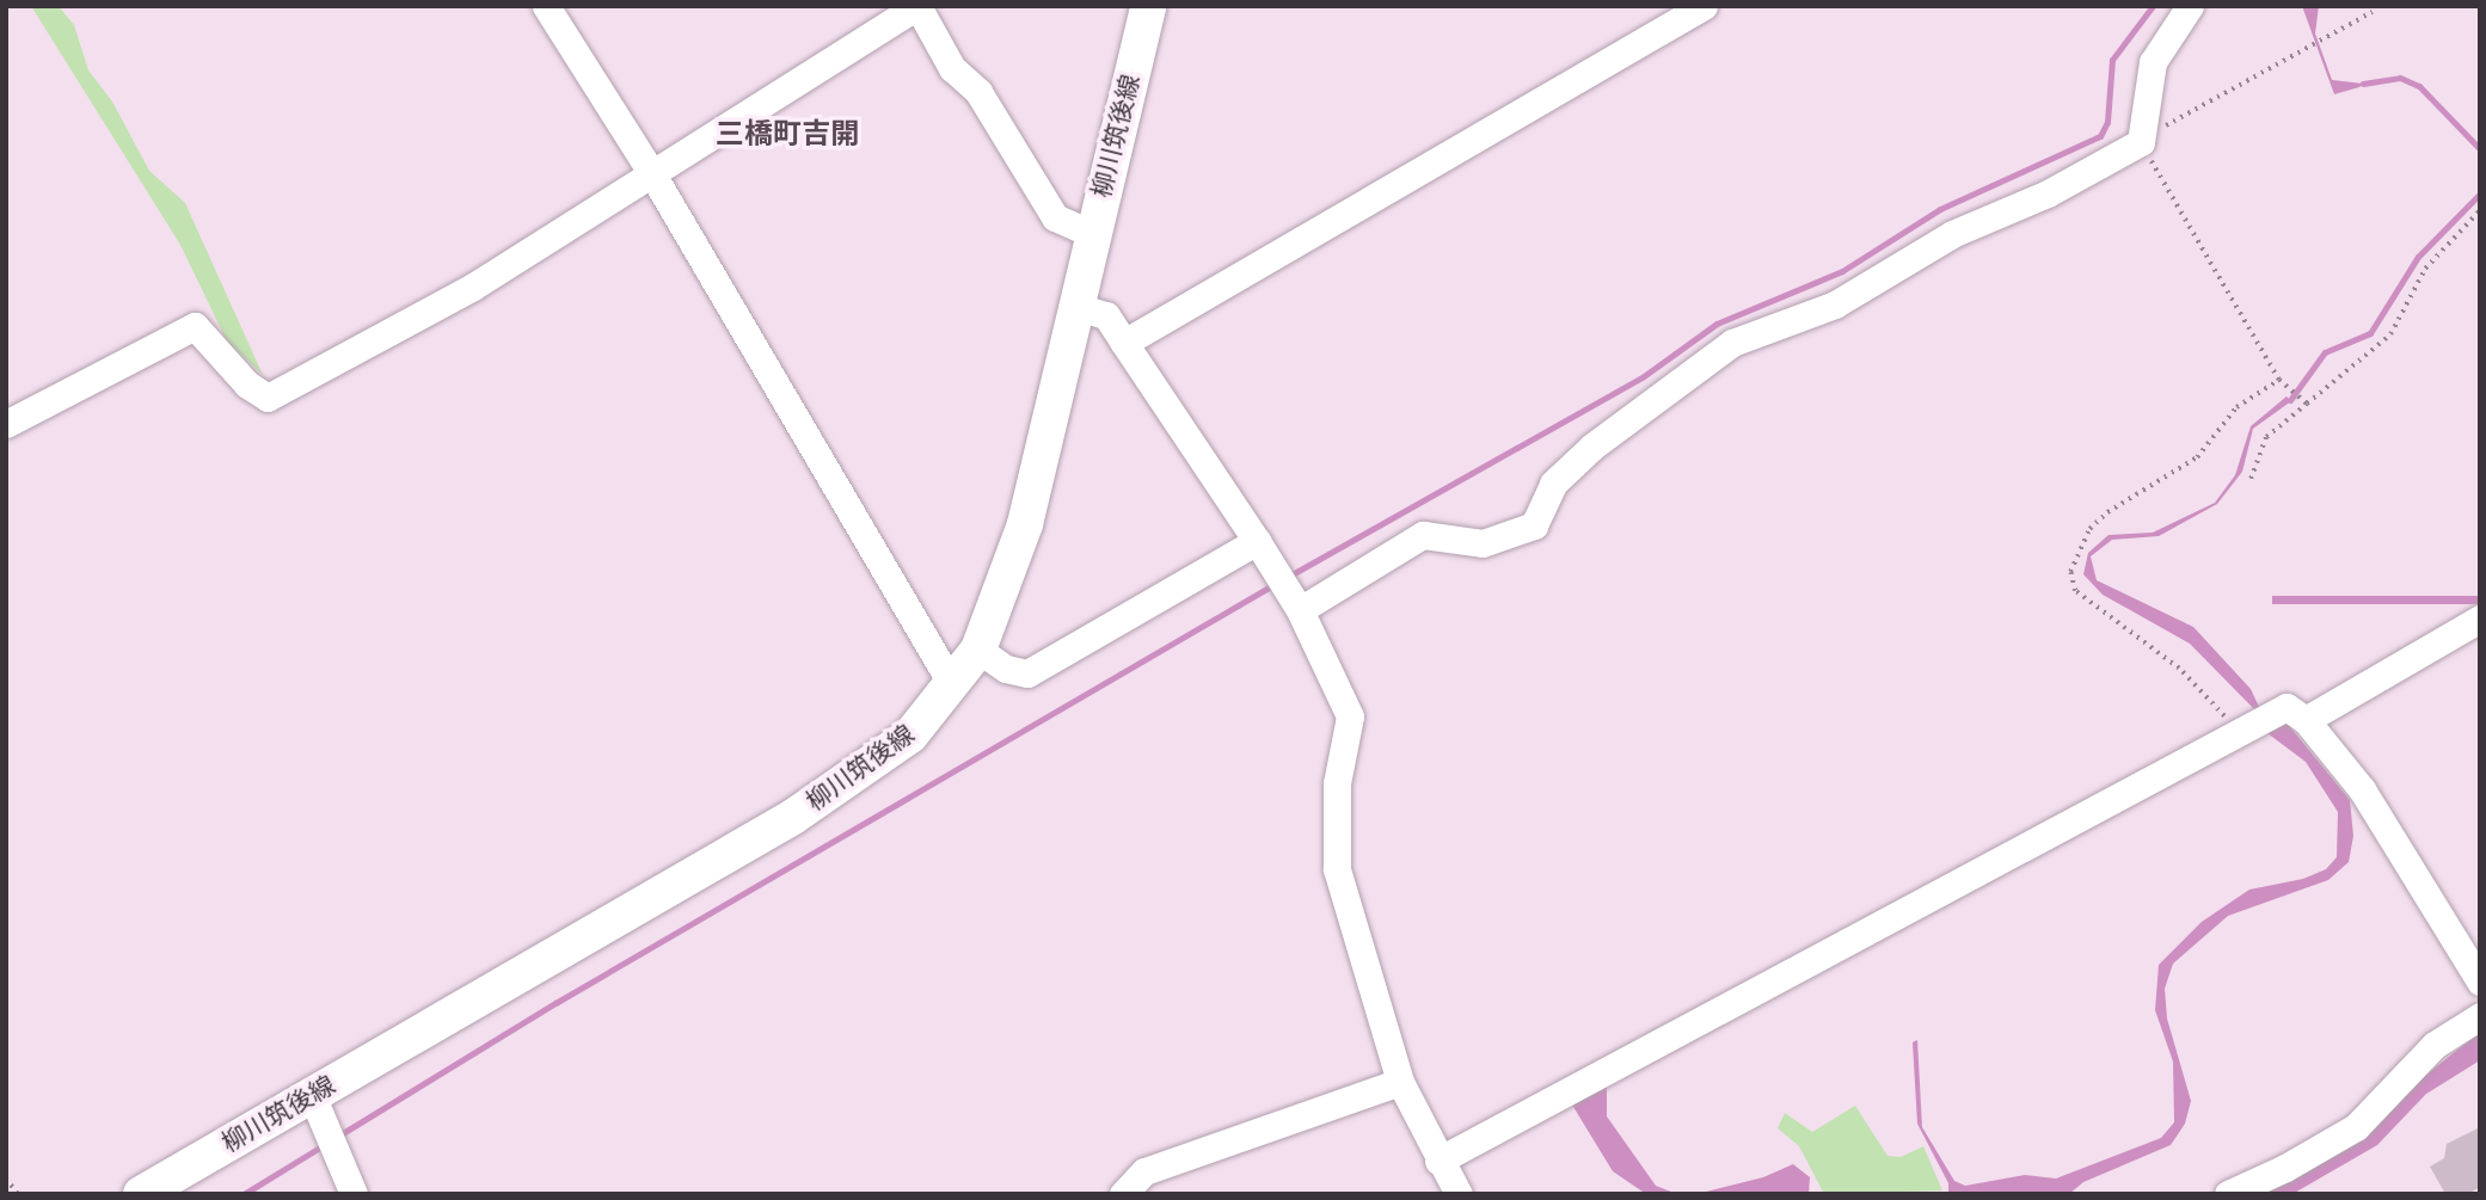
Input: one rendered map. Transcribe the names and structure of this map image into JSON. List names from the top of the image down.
{
  "streets": {
    "main road": ["柳川筑後線"]
  },
  "districts": ["三橋町吉開"]
}
